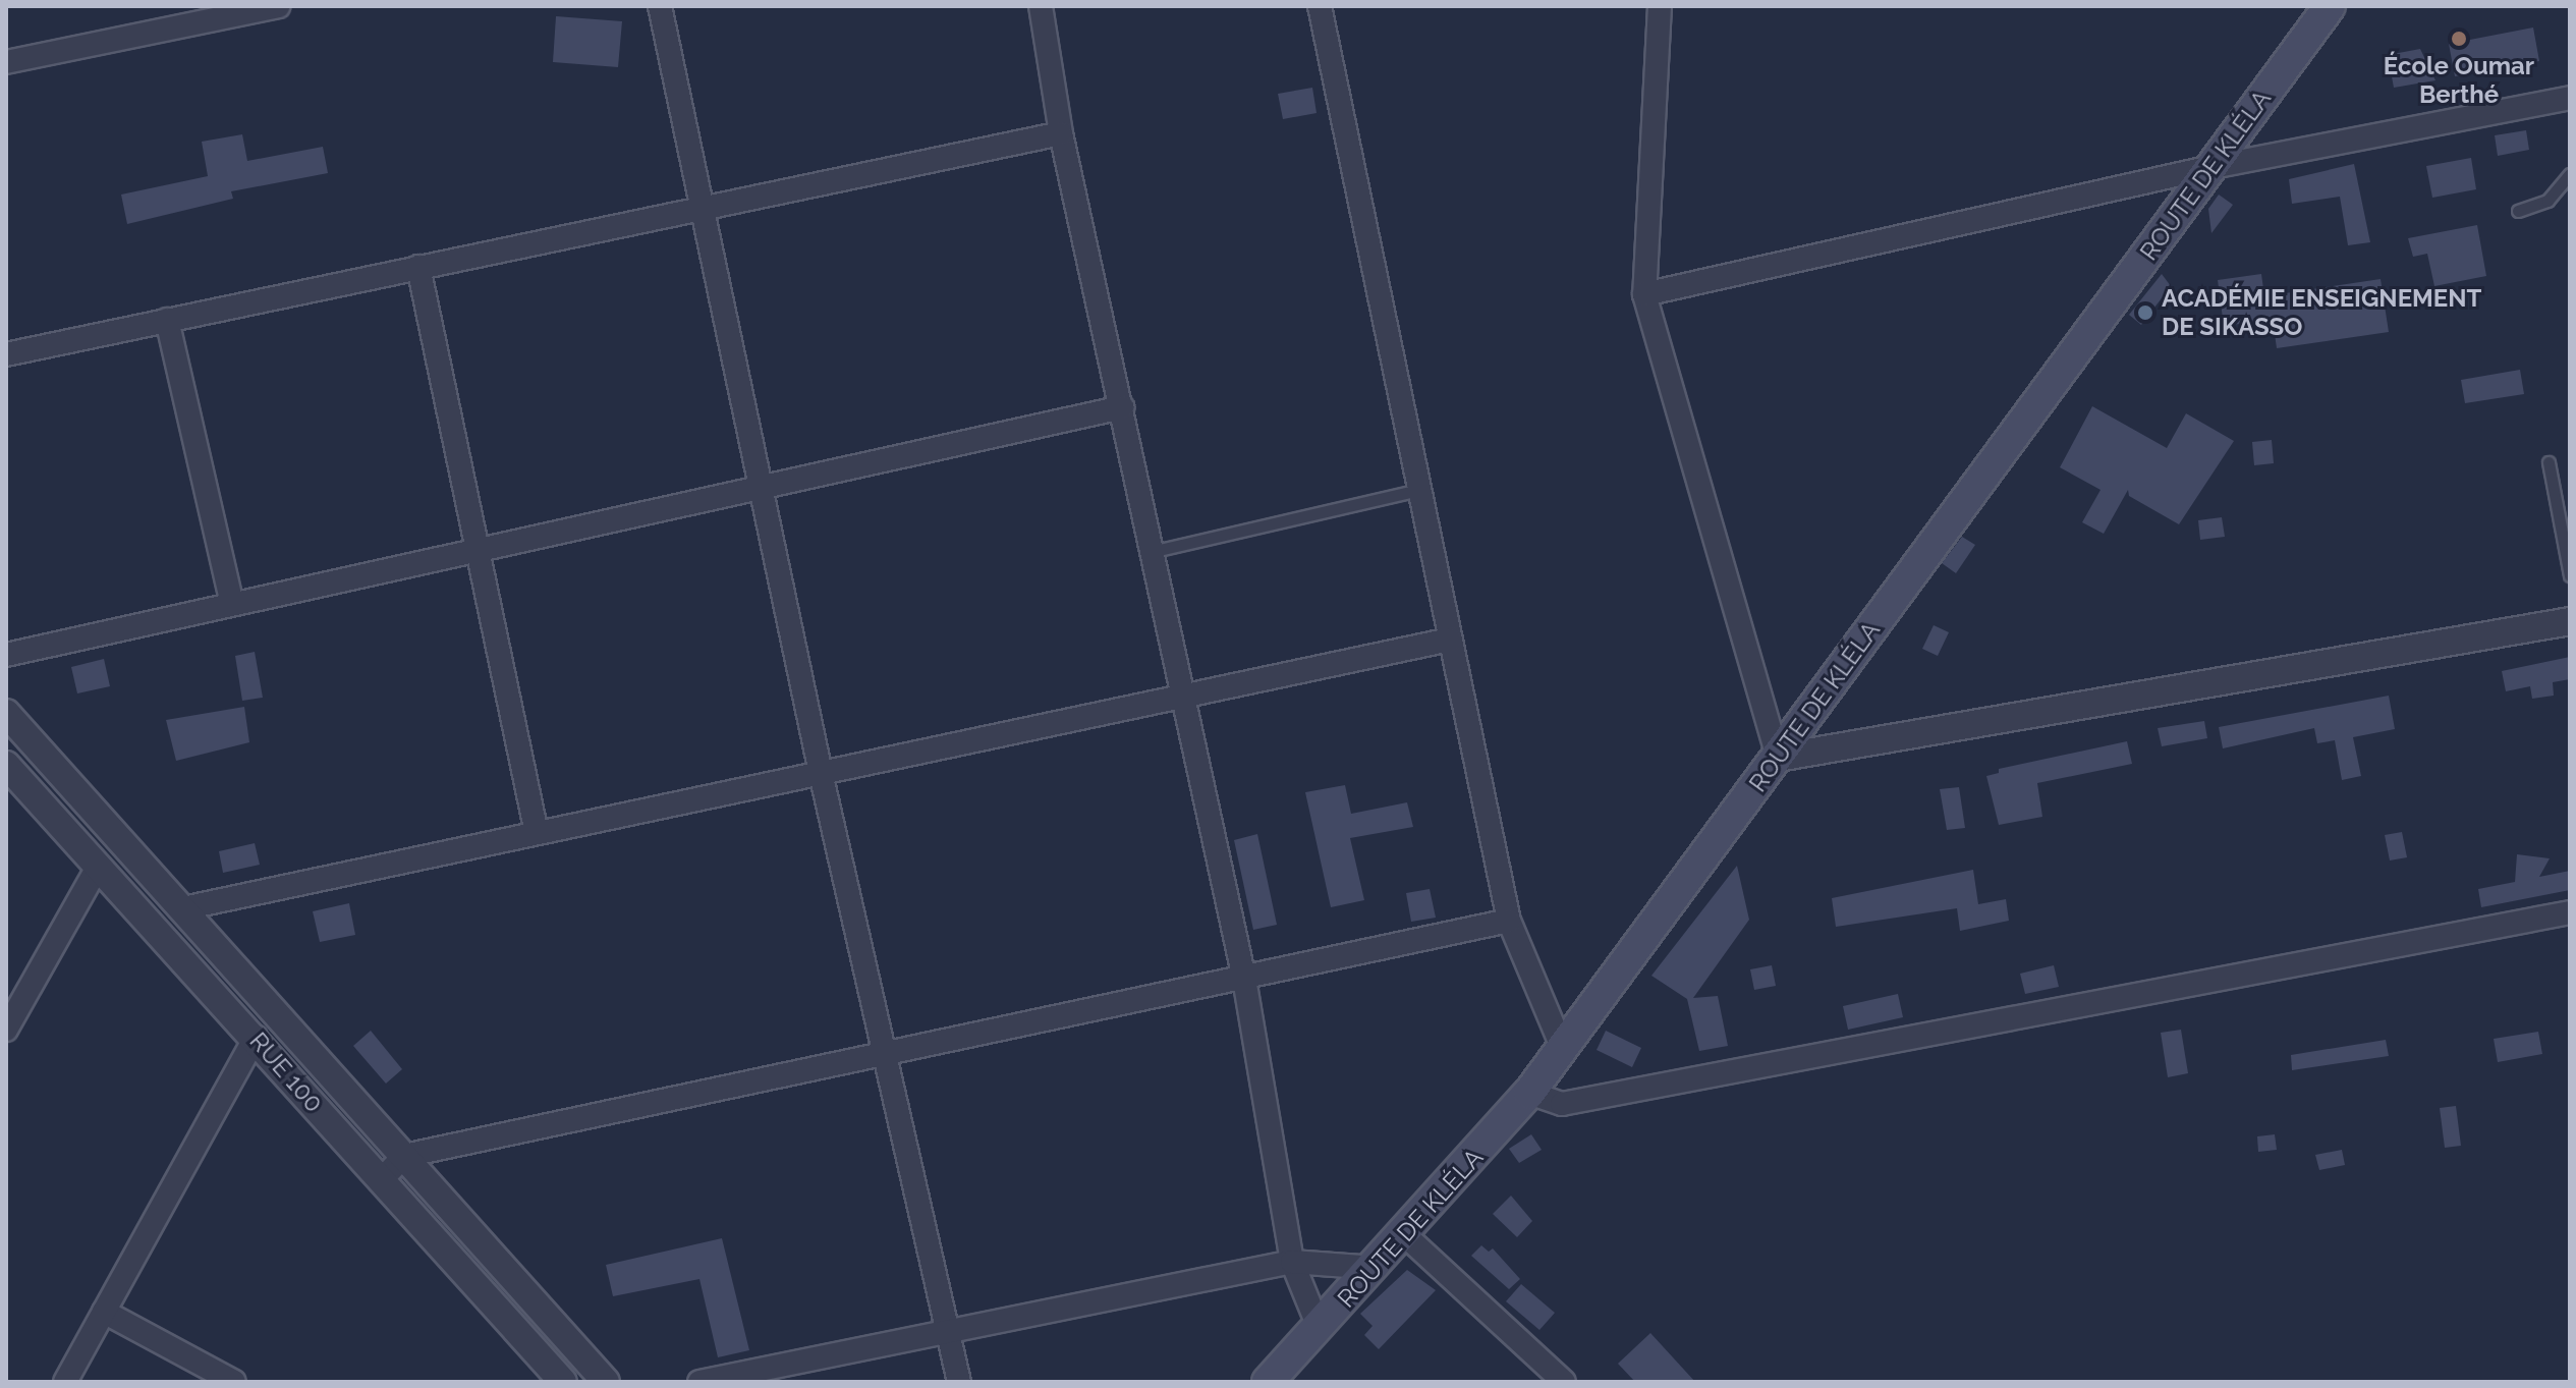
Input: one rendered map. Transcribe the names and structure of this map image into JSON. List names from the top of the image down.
{
  "streets": {
    "main road": ["ROUTE DE KLÉLA"],
    "street": ["RUE 100"]
  },
  "places": ["École Oumar Berthé", "ACADÉMIE ENSEIGNEMENT DE SIKASSO"]
}
